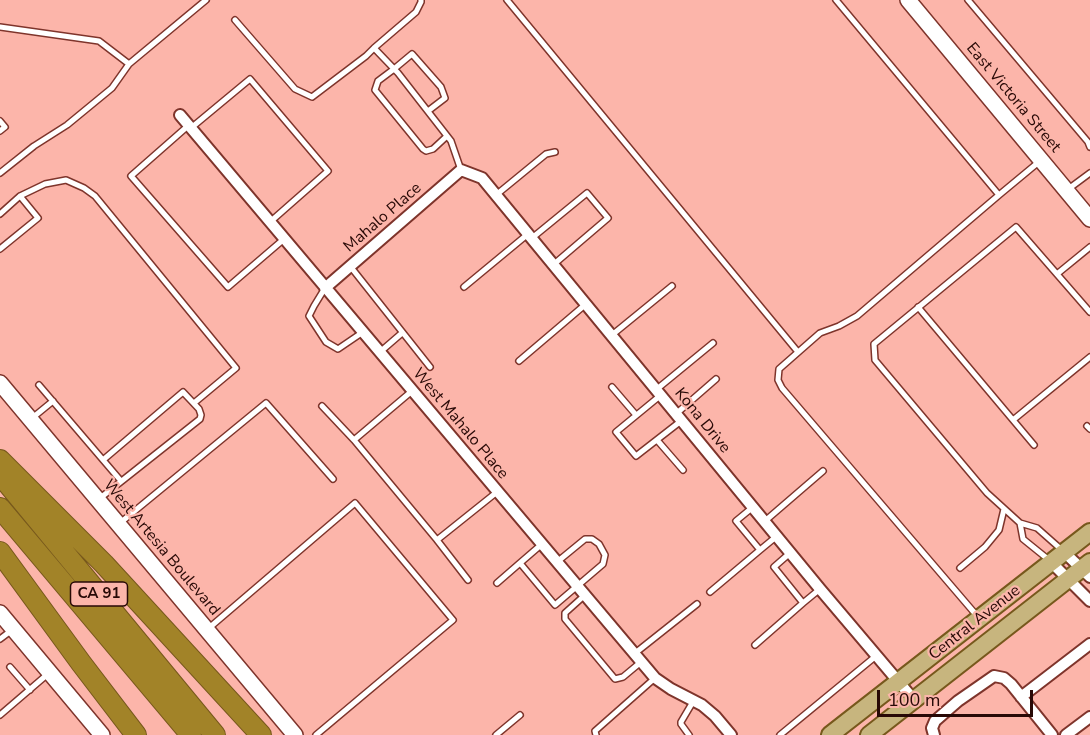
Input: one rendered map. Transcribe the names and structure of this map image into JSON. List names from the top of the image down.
{
  "streets": {
    "highway": ["CA 91"],
    "main road": ["East Victoria Street", "West Artesia Boulevard", "Central Avenue"],
    "street": ["Mahalo Place", "Kona Drive", "West Mahalo Place"]
  },
  "crossings": [
    ["Mahalo Place", "Kona Drive"],
    ["Mahalo Place", "West Mahalo Place"],
    ["Kona Drive", "Central Avenue"]
  ],
  "scale_bar": "100 m"
}
